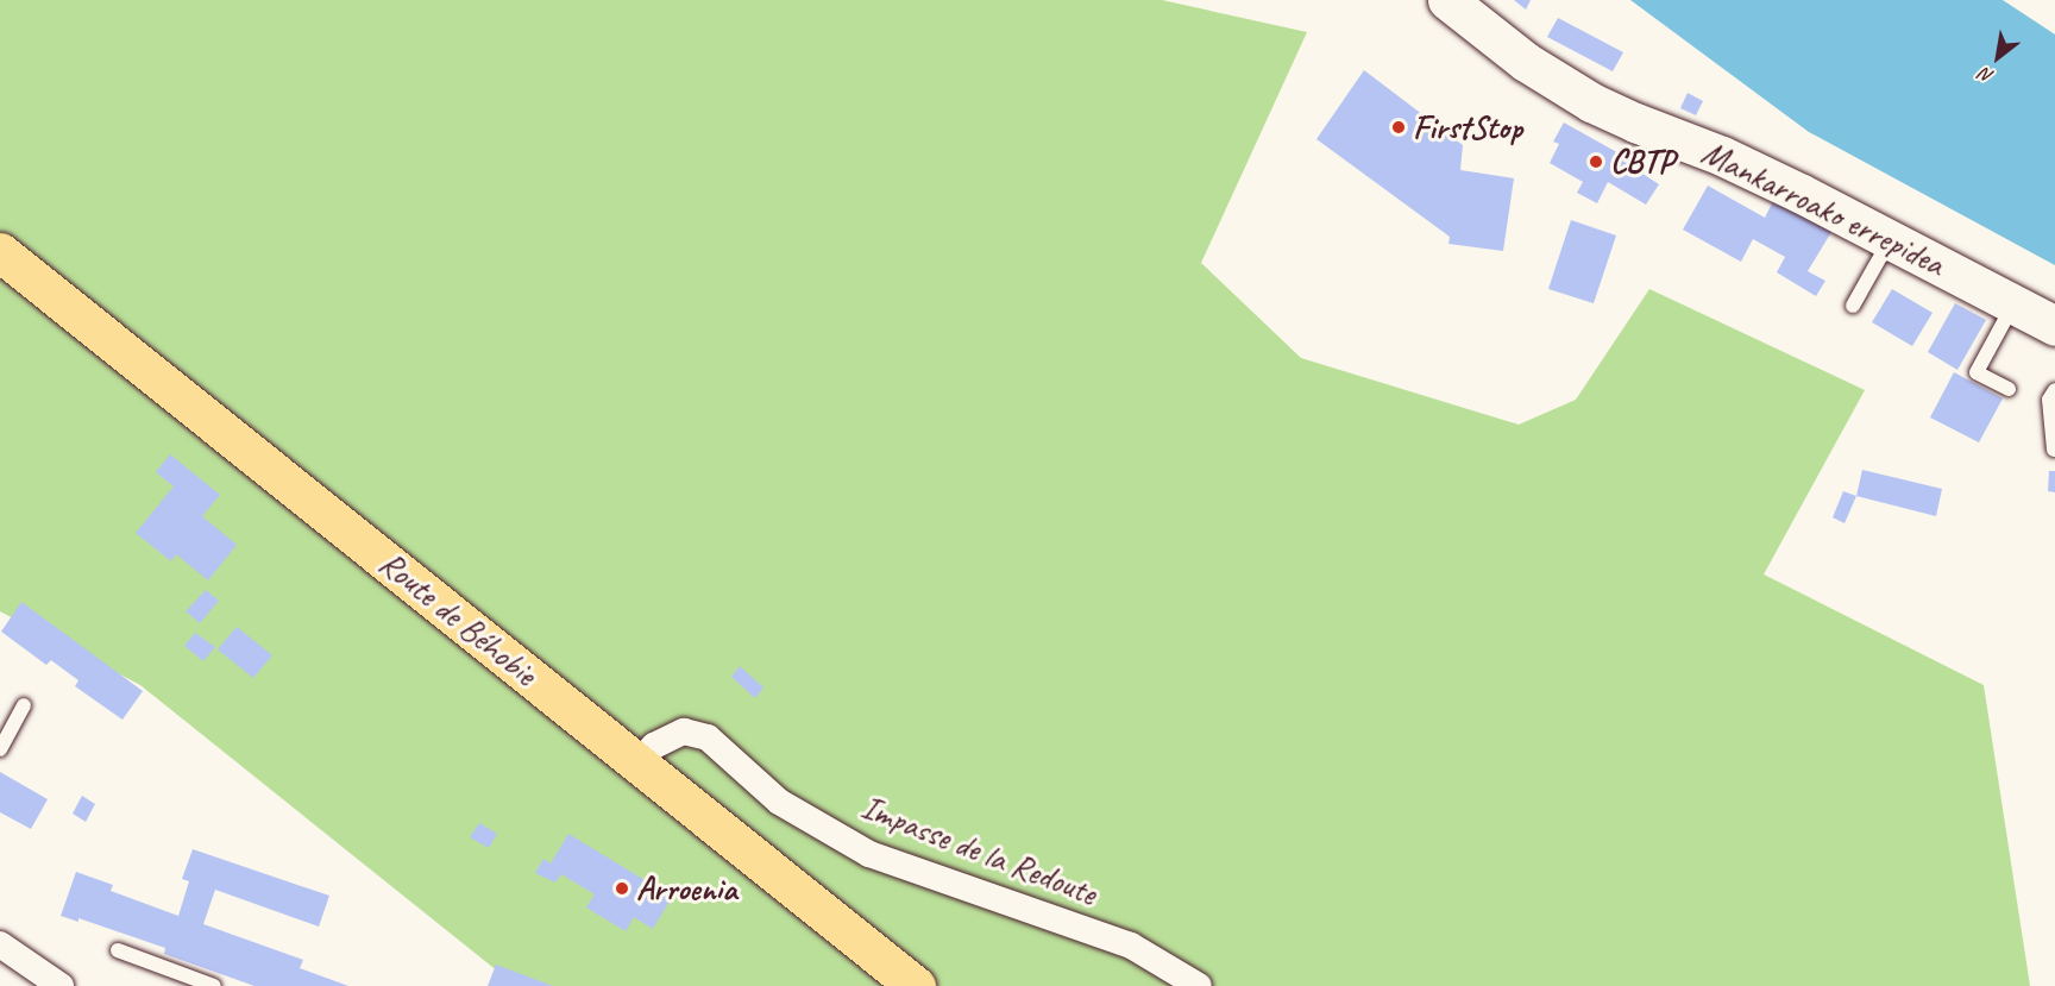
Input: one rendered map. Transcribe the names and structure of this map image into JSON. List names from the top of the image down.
{
  "streets": {
    "main road": ["Mankarroako errepidea", "Route de Béhobie"],
    "street": ["Impasse de la Redoute"]
  },
  "crossings": [
    ["Route de Béhobie", "Impasse de la Redoute"]
  ],
  "places": ["FirstStop", "CBTP", "Arroenia"],
  "north": "bottom left"
}
